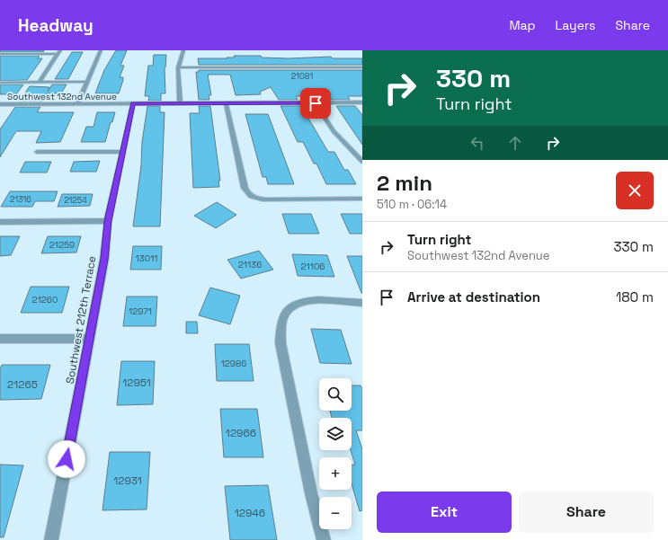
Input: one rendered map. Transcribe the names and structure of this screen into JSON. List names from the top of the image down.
{
  "streets": {
    "street": ["Southwest 132nd Avenue", "Southwest 212th Terrace"]
  },
  "crossings": [
    ["Southwest 132nd Avenue", "Southwest 212th Terrace"]
  ],
  "house_numbers": [
    "21081",
    "21316",
    "21254",
    "21259",
    "13011",
    "21136",
    "21106",
    "21260",
    "12971",
    "12986",
    "12951",
    "21265",
    "12966",
    "12931",
    "12946"
  ],
  "page": {
    "header": "Headway",
    "nav": ["Map", "Layers", "Share"],
    "turn": ["330 m", "Turn right"],
    "heading": ["2 min", "510 m · 06:14"],
    "list": [
      {
        "name": "Turn right",
        "note": "Southwest 132nd Avenue",
        "value": "330 m"
      },
      {
        "name": "Arrive at destination",
        "value": "180 m"
      }
    ],
    "map_buttons": ["+", "−"],
    "buttons": ["Exit", "Share"]
  }
}
